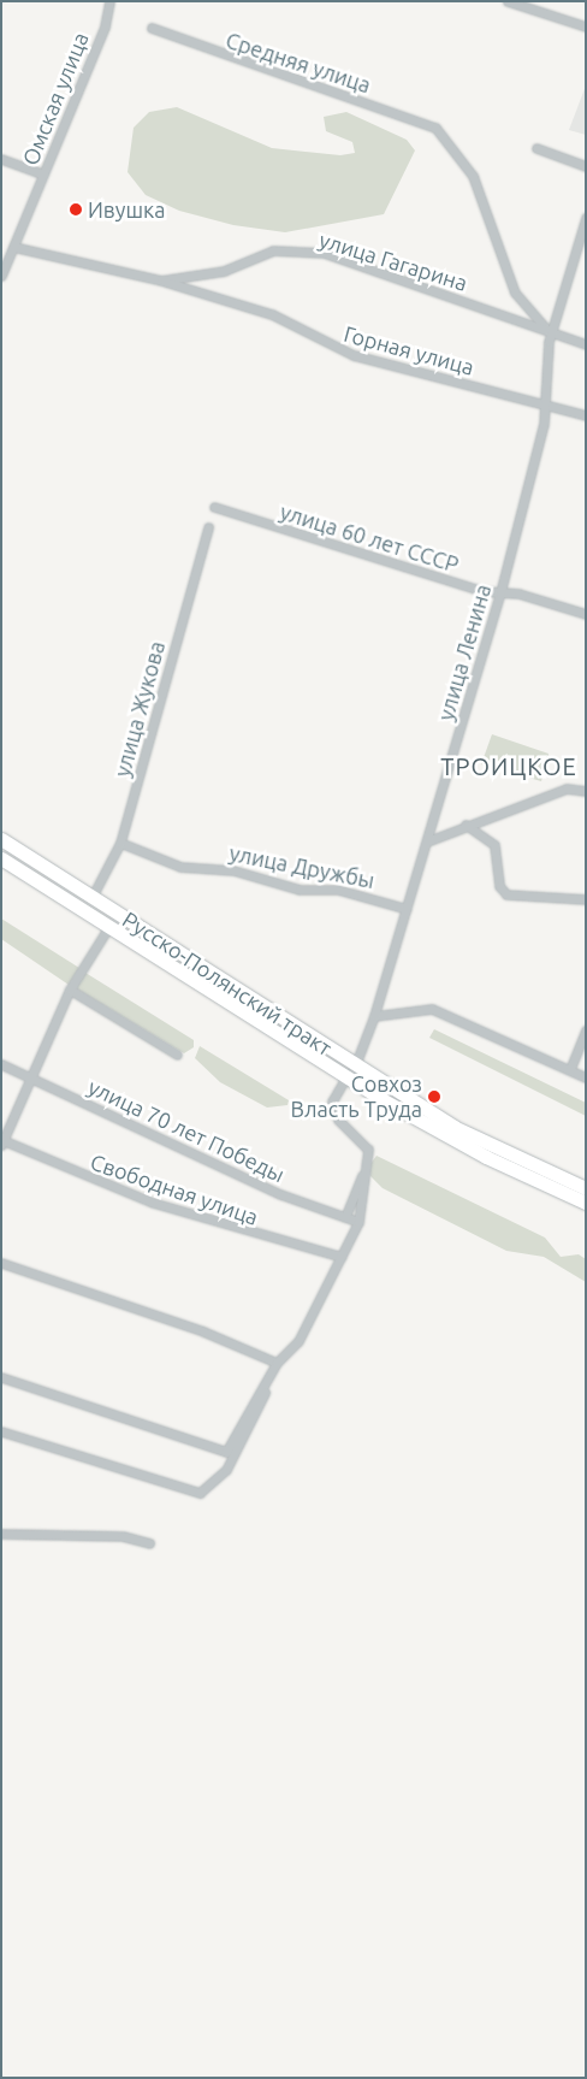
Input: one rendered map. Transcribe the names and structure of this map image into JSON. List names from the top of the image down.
{
  "streets": {
    "main road": ["Русско-Полянский тракт"],
    "street": [
      "Средняя улица",
      "Омская улица",
      "улица Гагарина",
      "Горная улица",
      "улица 60 лет СССР",
      "улица Ленина",
      "улица Жукова",
      "улица Дружбы",
      "улица 70 лет Победы",
      "Свободная улица"
    ]
  },
  "crossings": [
    ["Средняя улица", "улица Гагарина"],
    ["Средняя улица", "улица Ленина"],
    ["Омская улица", "улица Гагарина"],
    ["улица Гагарина", "Горная улица"],
    ["улица Гагарина", "улица Ленина"],
    ["Горная улица", "улица Ленина"],
    ["улица 60 лет СССР", "улица Ленина"],
    ["улица Ленина", "улица Дружбы"],
    ["улица Ленина", "Русско-Полянский тракт"],
    ["улица Жукова", "улица Дружбы"],
    ["улица Жукова", "Русско-Полянский тракт"]
  ],
  "districts": ["ТРОИЦКОЕ"],
  "places": ["Ивушка", "Совхоз Власть Труда"]
}
